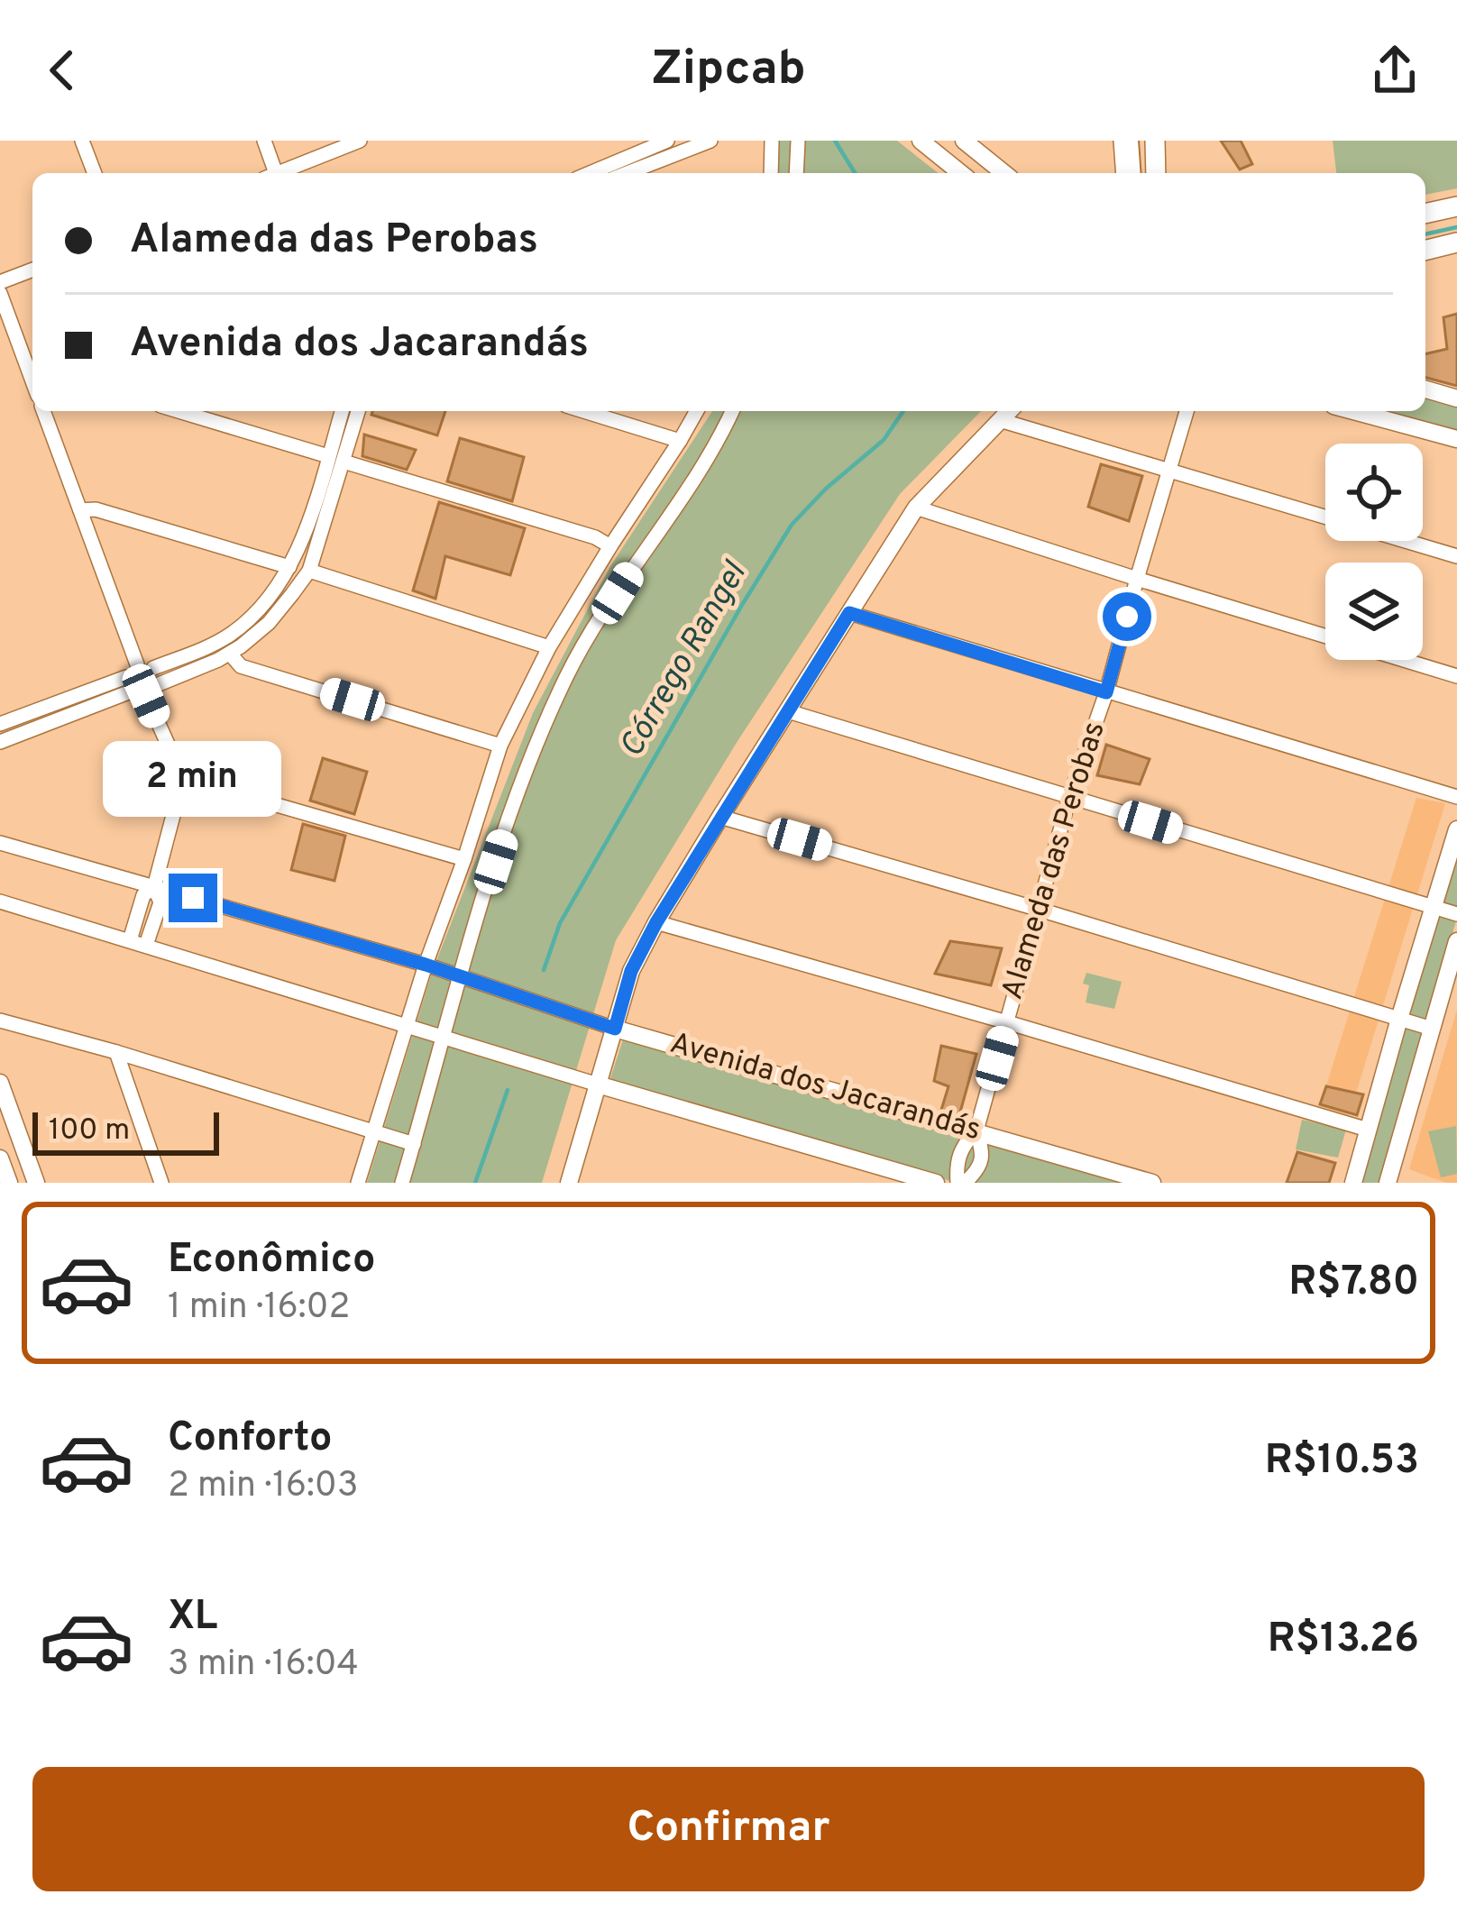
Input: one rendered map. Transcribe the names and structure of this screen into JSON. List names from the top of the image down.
{
  "streets": {
    "street": ["Alameda das Perobas", "Avenida dos Jacarandás"]
  },
  "crossings": [
    ["Alameda das Perobas", "Avenida dos Jacarandás"]
  ],
  "water": ["Córrego Rangel"],
  "scale_bar": "100 m",
  "page": {
    "header": "Zipcab",
    "banner": ["Alameda das Perobas", "Avenida dos Jacarandás"],
    "bubble": "2 min",
    "scale": "100 m",
    "list": [
      {
        "name": "Econômico",
        "note": "1 min · 16:02",
        "value": "R$7.80"
      },
      {
        "name": "Conforto",
        "note": "2 min · 16:03",
        "value": "R$10.53"
      },
      {
        "name": "XL",
        "note": "3 min · 16:04",
        "value": "R$13.26"
      }
    ],
    "buttons": "Confirmar"
  }
}
